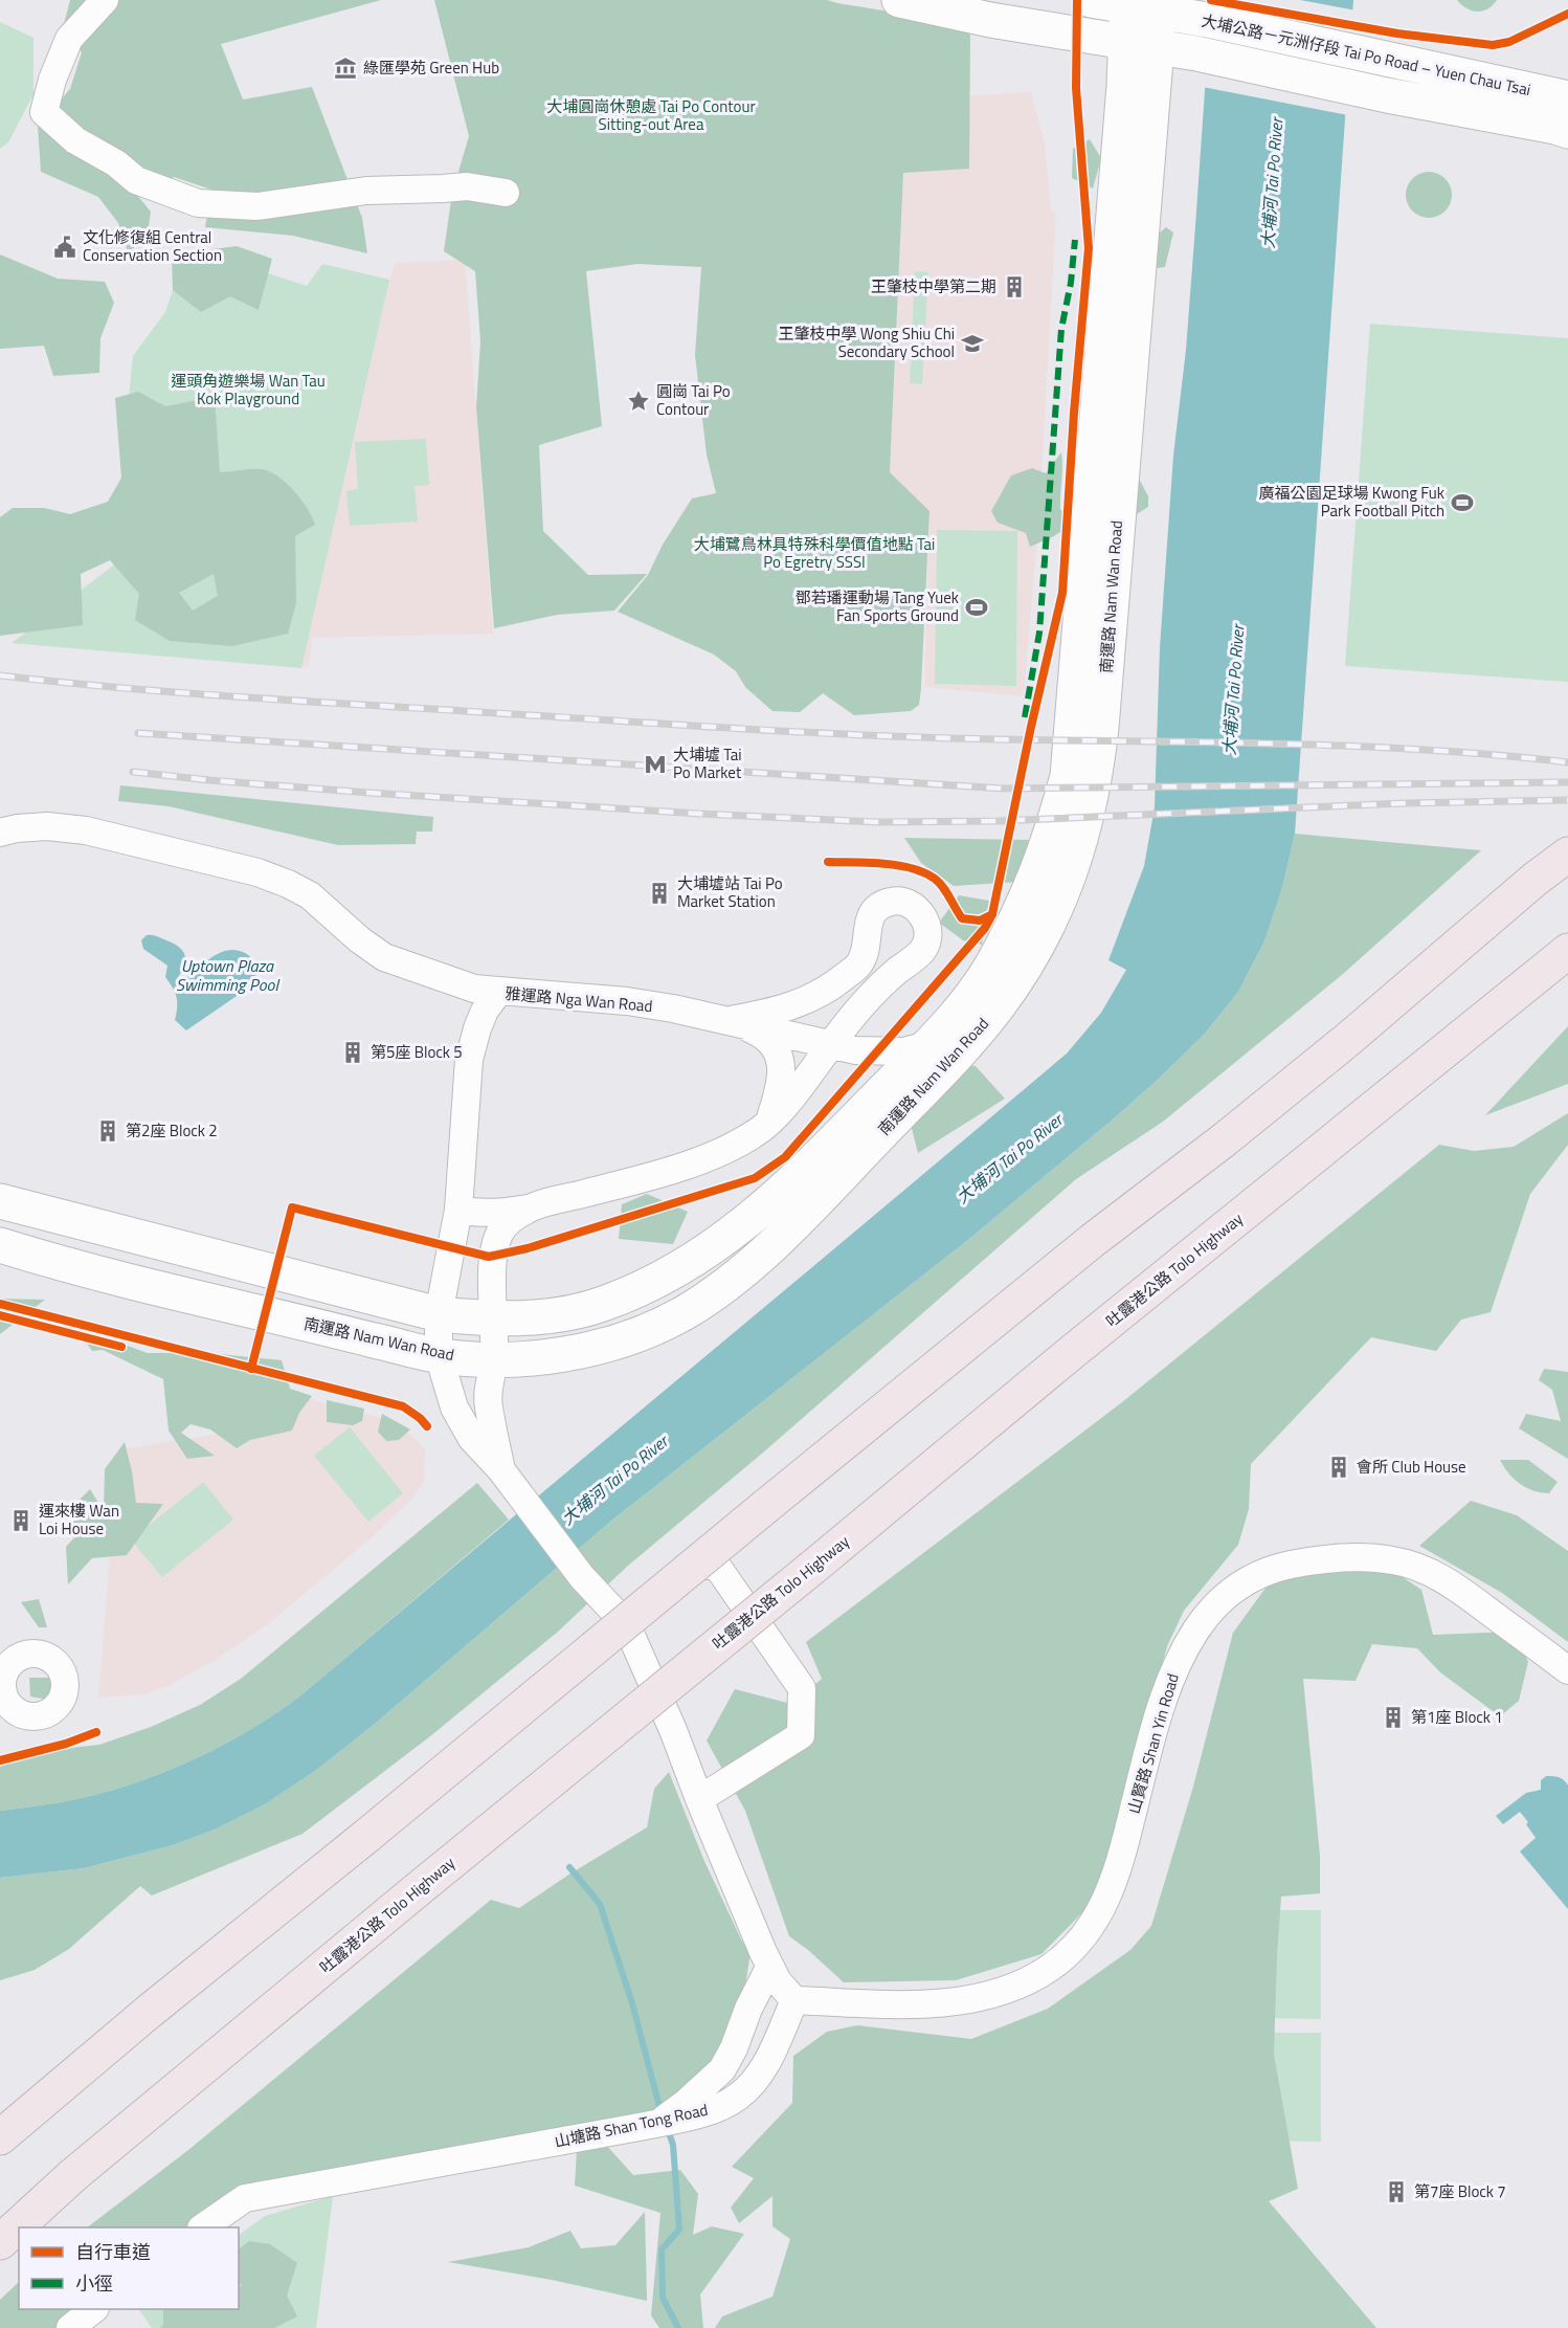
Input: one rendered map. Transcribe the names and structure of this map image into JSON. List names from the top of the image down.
{
  "streets": {
    "highway": ["吐露港公路 Tolo Highway"],
    "main road": ["大埔公路－元洲仔段 Tai Po Road – Yuen Chau Tsai", "南運路 Nam Wan Road"],
    "street": ["雅運路 Nga Wan Road", "山賢路 Shan Yin Road", "山塘路 Shan Tong Road"]
  },
  "crossings": [
    ["大埔公路－元洲仔段 Tai Po Road – Yuen Chau Tsai", "南運路 Nam Wan Road"],
    ["南運路 Nam Wan Road", "雅運路 Nga Wan Road"],
    ["山賢路 Shan Yin Road", "山塘路 Shan Tong Road"]
  ],
  "water": ["大埔河 Tai Po River", "Uptown Plaza Swimming Pool"],
  "parks": ["大埔圓崗休憩處 Tai Po Contour Sitting-out Area", "運頭角遊樂場 Wan Tau Kok Playground", "大埔鷺鳥林具特殊科學價值地點 Tai Po Egretry SSSI"],
  "places": {
    "museum": ["綠匯學苑 Green Hub"],
    "public building": ["文化修復組 Central Conservation Section"],
    "building": [
      "王肇枝中學第二期",
      "大埔墟站 Tai Po Market Station",
      "第5座 Block 5",
      "第2座 Block 2",
      "會所 Club House",
      "運來樓 Wan Loi House",
      "第1座 Block 1",
      "第7座 Block 7"
    ],
    "school or university": ["王肇枝中學 Wong Shiu Chi Secondary School"],
    "place": ["圓崗 Tai Po Contour"],
    "sports": ["廣福公園足球場 Kwong Fuk Park Football Pitch", "鄧若璠運動場 Tang Yuek Fan Sports Ground"],
    "metro station": ["大埔墟 Tai Po Market"]
  },
  "legend": ["自行車道", "小徑"]
}
